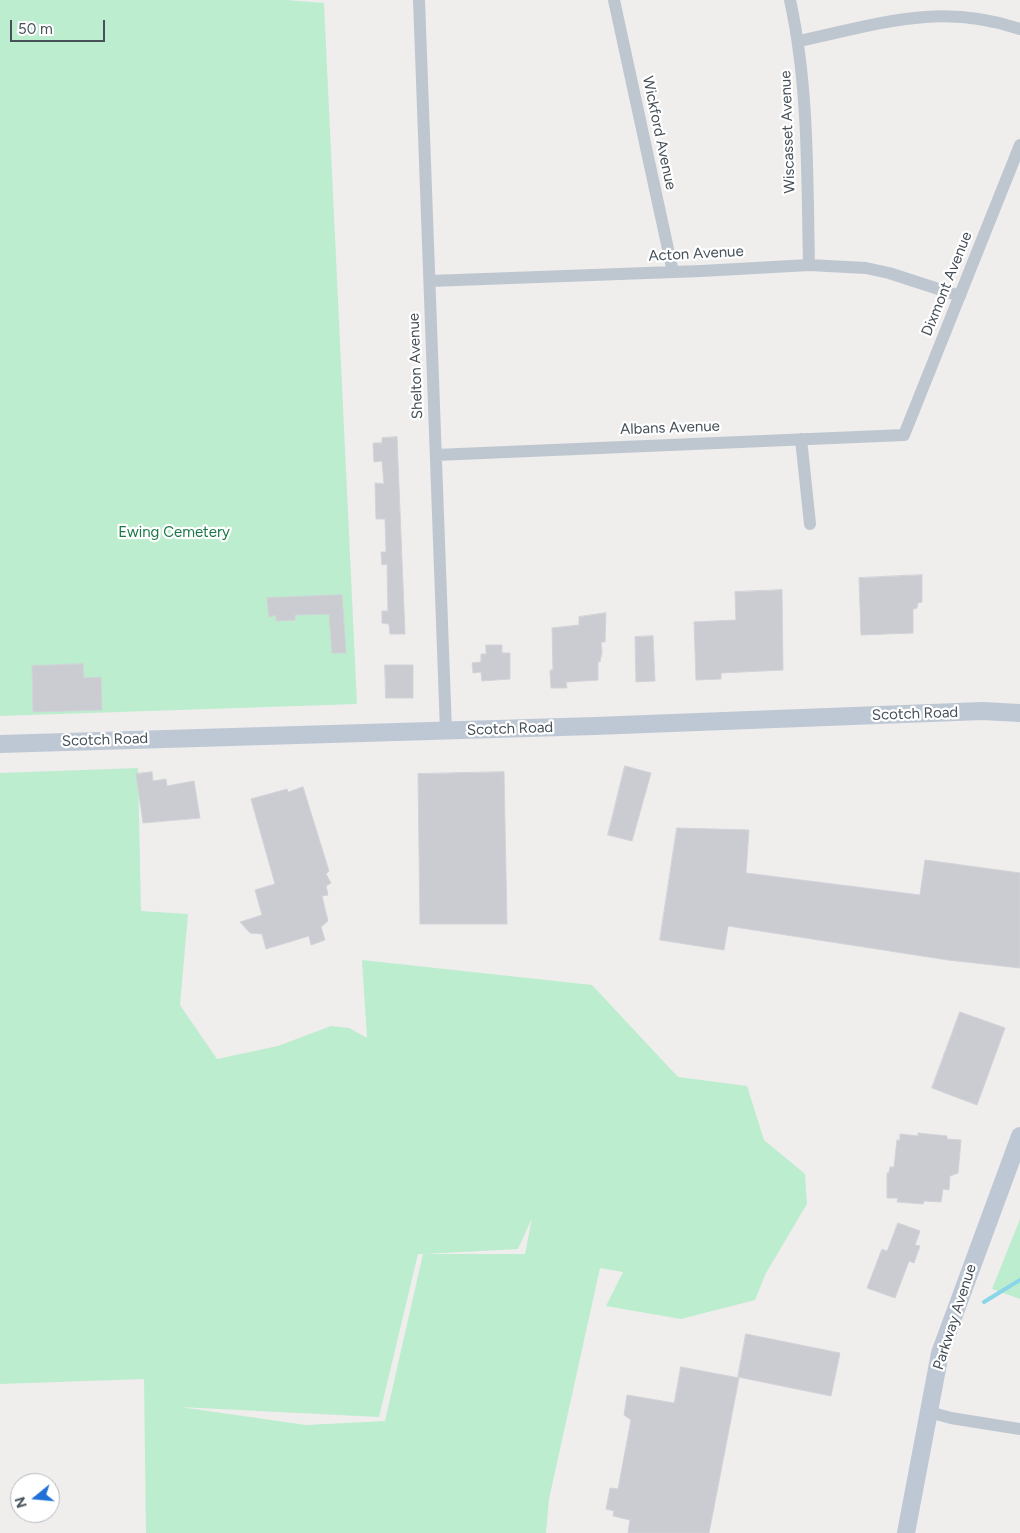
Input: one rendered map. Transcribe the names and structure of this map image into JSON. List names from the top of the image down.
{
  "streets": {
    "main road": ["Scotch Road", "Parkway Avenue"],
    "street": [
      "Wiscasset Avenue",
      "Wickford Avenue",
      "Acton Avenue",
      "Dixmont Avenue",
      "Shelton Avenue",
      "Albans Avenue"
    ]
  },
  "crossings": [
    ["Wiscasset Avenue", "Acton Avenue"],
    ["Wickford Avenue", "Acton Avenue"],
    ["Acton Avenue", "Dixmont Avenue"],
    ["Acton Avenue", "Shelton Avenue"],
    ["Dixmont Avenue", "Albans Avenue"],
    ["Shelton Avenue", "Albans Avenue"],
    ["Shelton Avenue", "Scotch Road"]
  ],
  "parks": ["Ewing Cemetery"],
  "scale_bar": "50 m",
  "north": "left"
}
